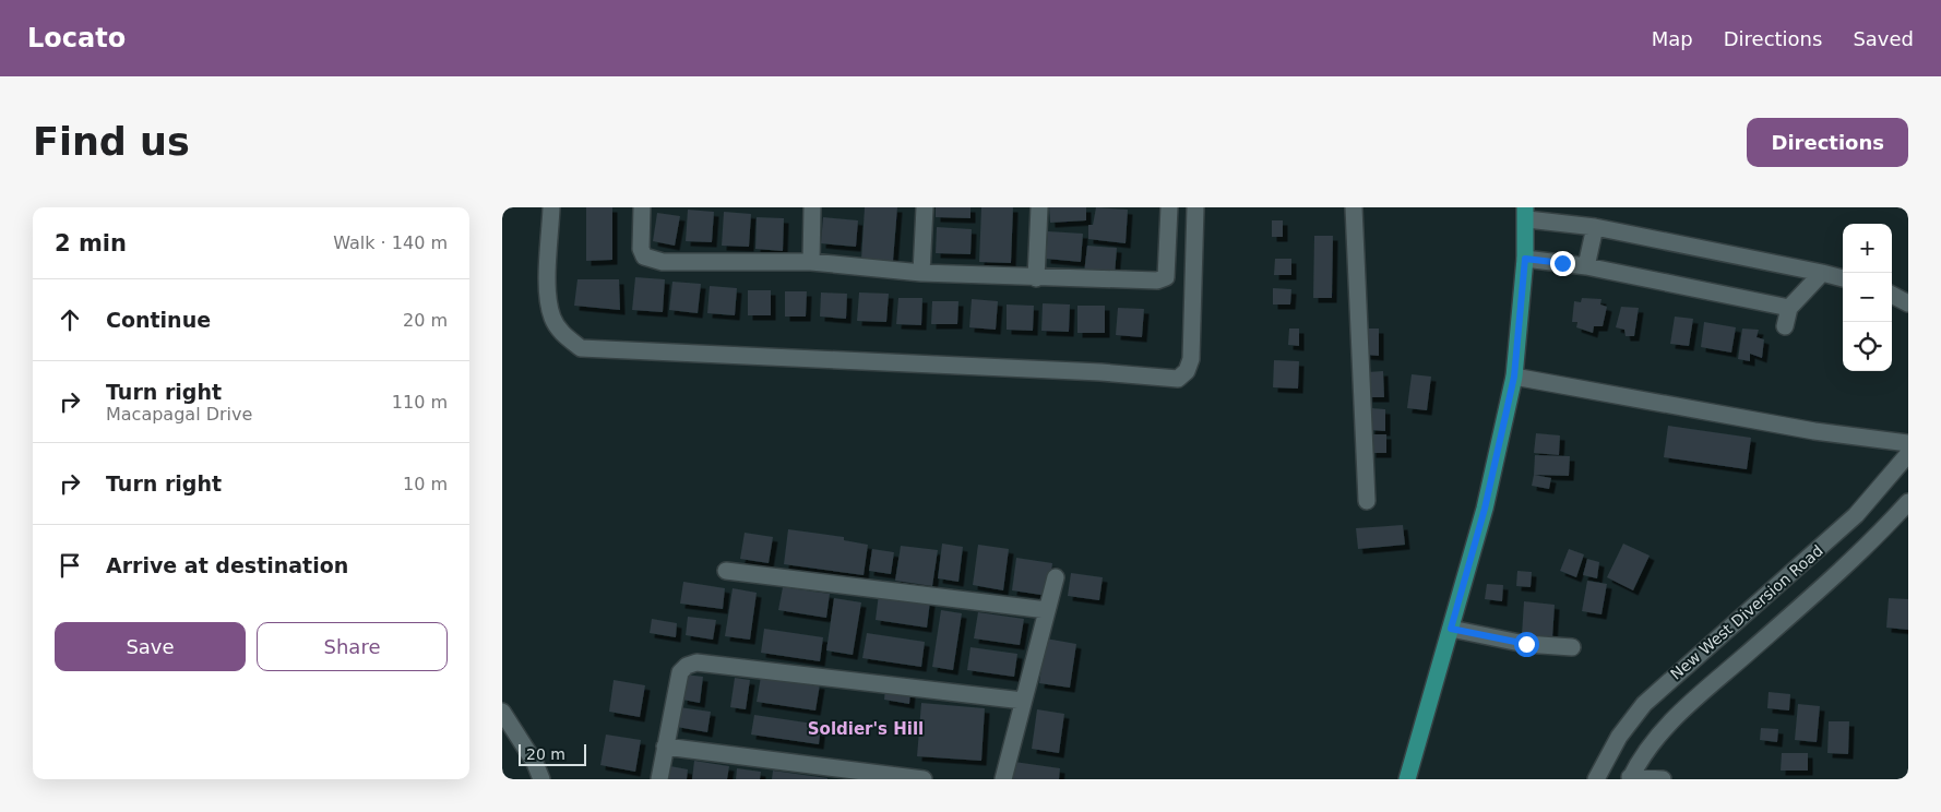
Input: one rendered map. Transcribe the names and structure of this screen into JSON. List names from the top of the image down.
{
  "streets": {
    "street": ["New West Diversion Road"]
  },
  "districts": ["Soldier's Hill"],
  "scale_bar": "20 m",
  "page": {
    "header": "Locato",
    "nav": ["Map", "Directions", "Saved"],
    "buttons": [
      "Directions",
      ["Save", "Share"]
    ],
    "title": "Find us",
    "heading": ["2 min", "Walk · 140 m"],
    "map_buttons": ["+", "−"],
    "list": [
      ["Continue", "20 m"],
      ["Turn right", "Macapagal Drive", "110 m"],
      ["Turn right", "10 m"],
      "Arrive at destination"
    ],
    "scale": "20 m"
  }
}
